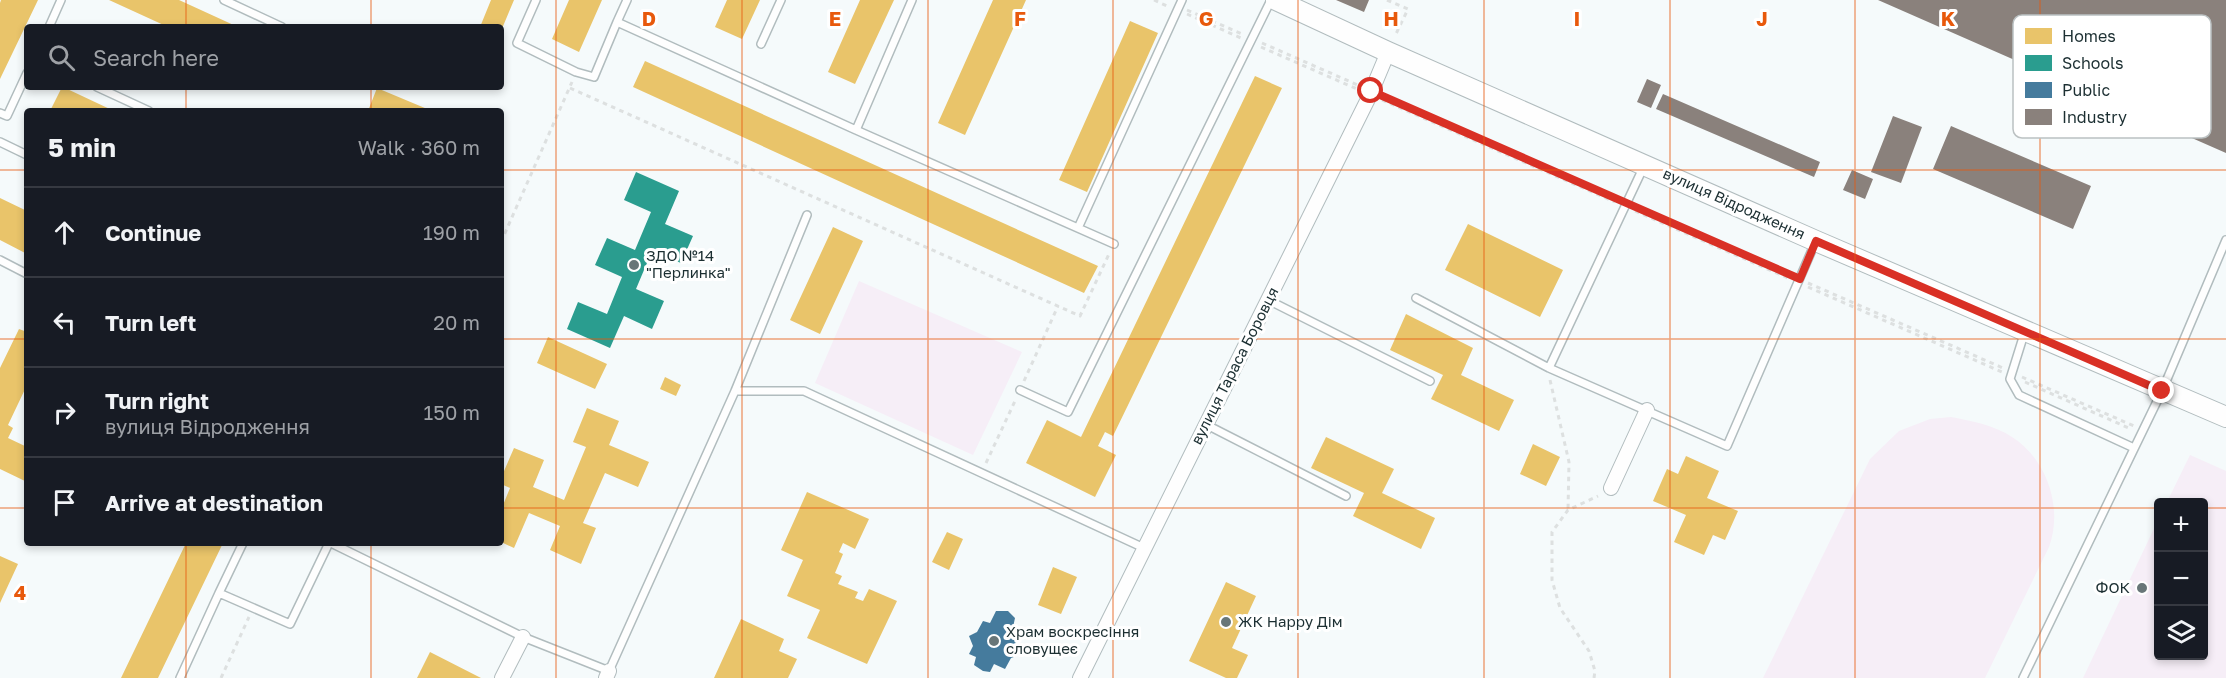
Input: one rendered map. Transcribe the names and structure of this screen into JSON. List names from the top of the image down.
{
  "streets": {
    "street": ["вулиця Відродження", "вулиця Тараса Боровця"]
  },
  "crossings": [
    ["вулиця Відродження", "вулиця Тараса Боровця"]
  ],
  "places": [
    "ЗДО №14 \"Перлинка\"",
    "ФОК",
    "ЖК Happy Дім",
    "Храм воскресіння словущеє"
  ],
  "legend": [
    "Homes",
    "Schools",
    "Public",
    "Industry"
  ],
  "page": {
    "search": "Search here",
    "heading": ["5 min", "Walk · 360 m"],
    "list": [
      ["Continue", "190 m"],
      ["Turn left", "20 m"],
      ["Turn right", "вулиця Відродження", "150 m"],
      "Arrive at destination"
    ],
    "map_buttons": ["+", "−"]
  },
  "grid": {
    "columns": [
      "D",
      "E",
      "F",
      "G",
      "H",
      "I",
      "J",
      "K"
    ],
    "rows": ["4"]
  }
}
